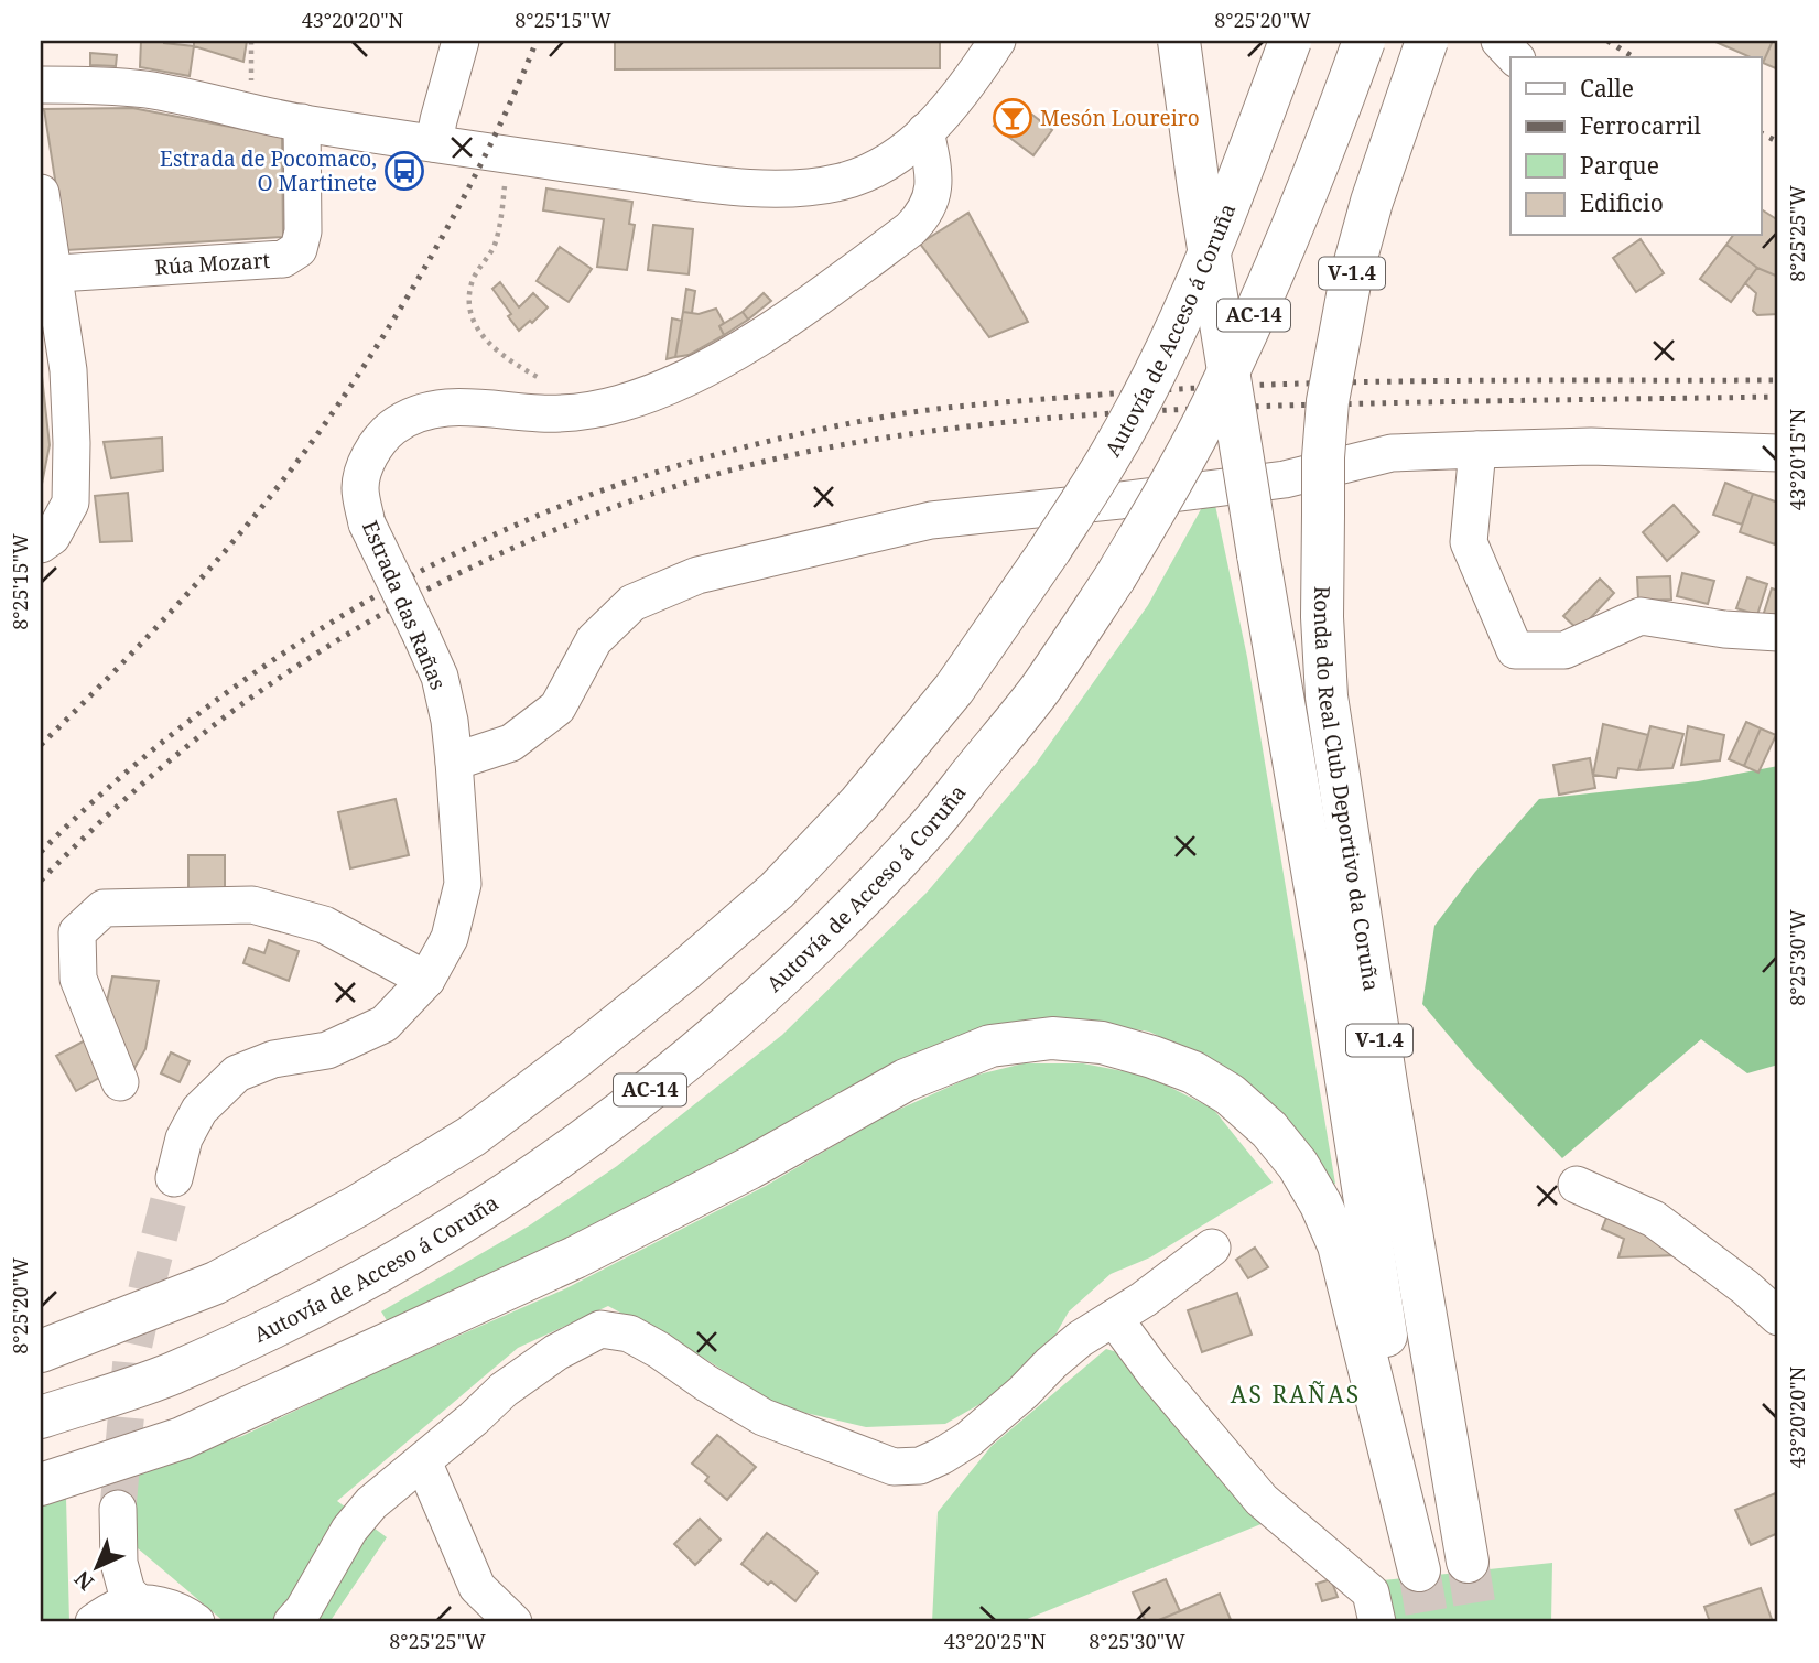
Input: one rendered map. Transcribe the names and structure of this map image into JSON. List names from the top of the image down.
{
  "streets": {
    "highway": [
      "V-1.4",
      "AC-14",
      "Autovía de Acceso á Coruña",
      "Ronda do Real Club Deportivo da Coruña"
    ],
    "street": ["Rúa Mozart", "Estrada das Rañas"]
  },
  "districts": ["AS RAÑAS"],
  "places": {
    "bar": ["Mesón Loureiro"],
    "bus stop": ["Estrada de Pocomaco, O Martinete"]
  },
  "legend": [
    "Calle",
    "Ferrocarril",
    "Parque",
    "Edificio"
  ],
  "north": "bottom left",
  "coordinates": [
    "43°20'20\"N",
    "8°25'15\"W",
    "8°25'20\"W",
    "8°25'25\"W",
    "43°20'15\"N",
    "8°25'30\"W",
    "43°20'25\"N"
  ]
}
